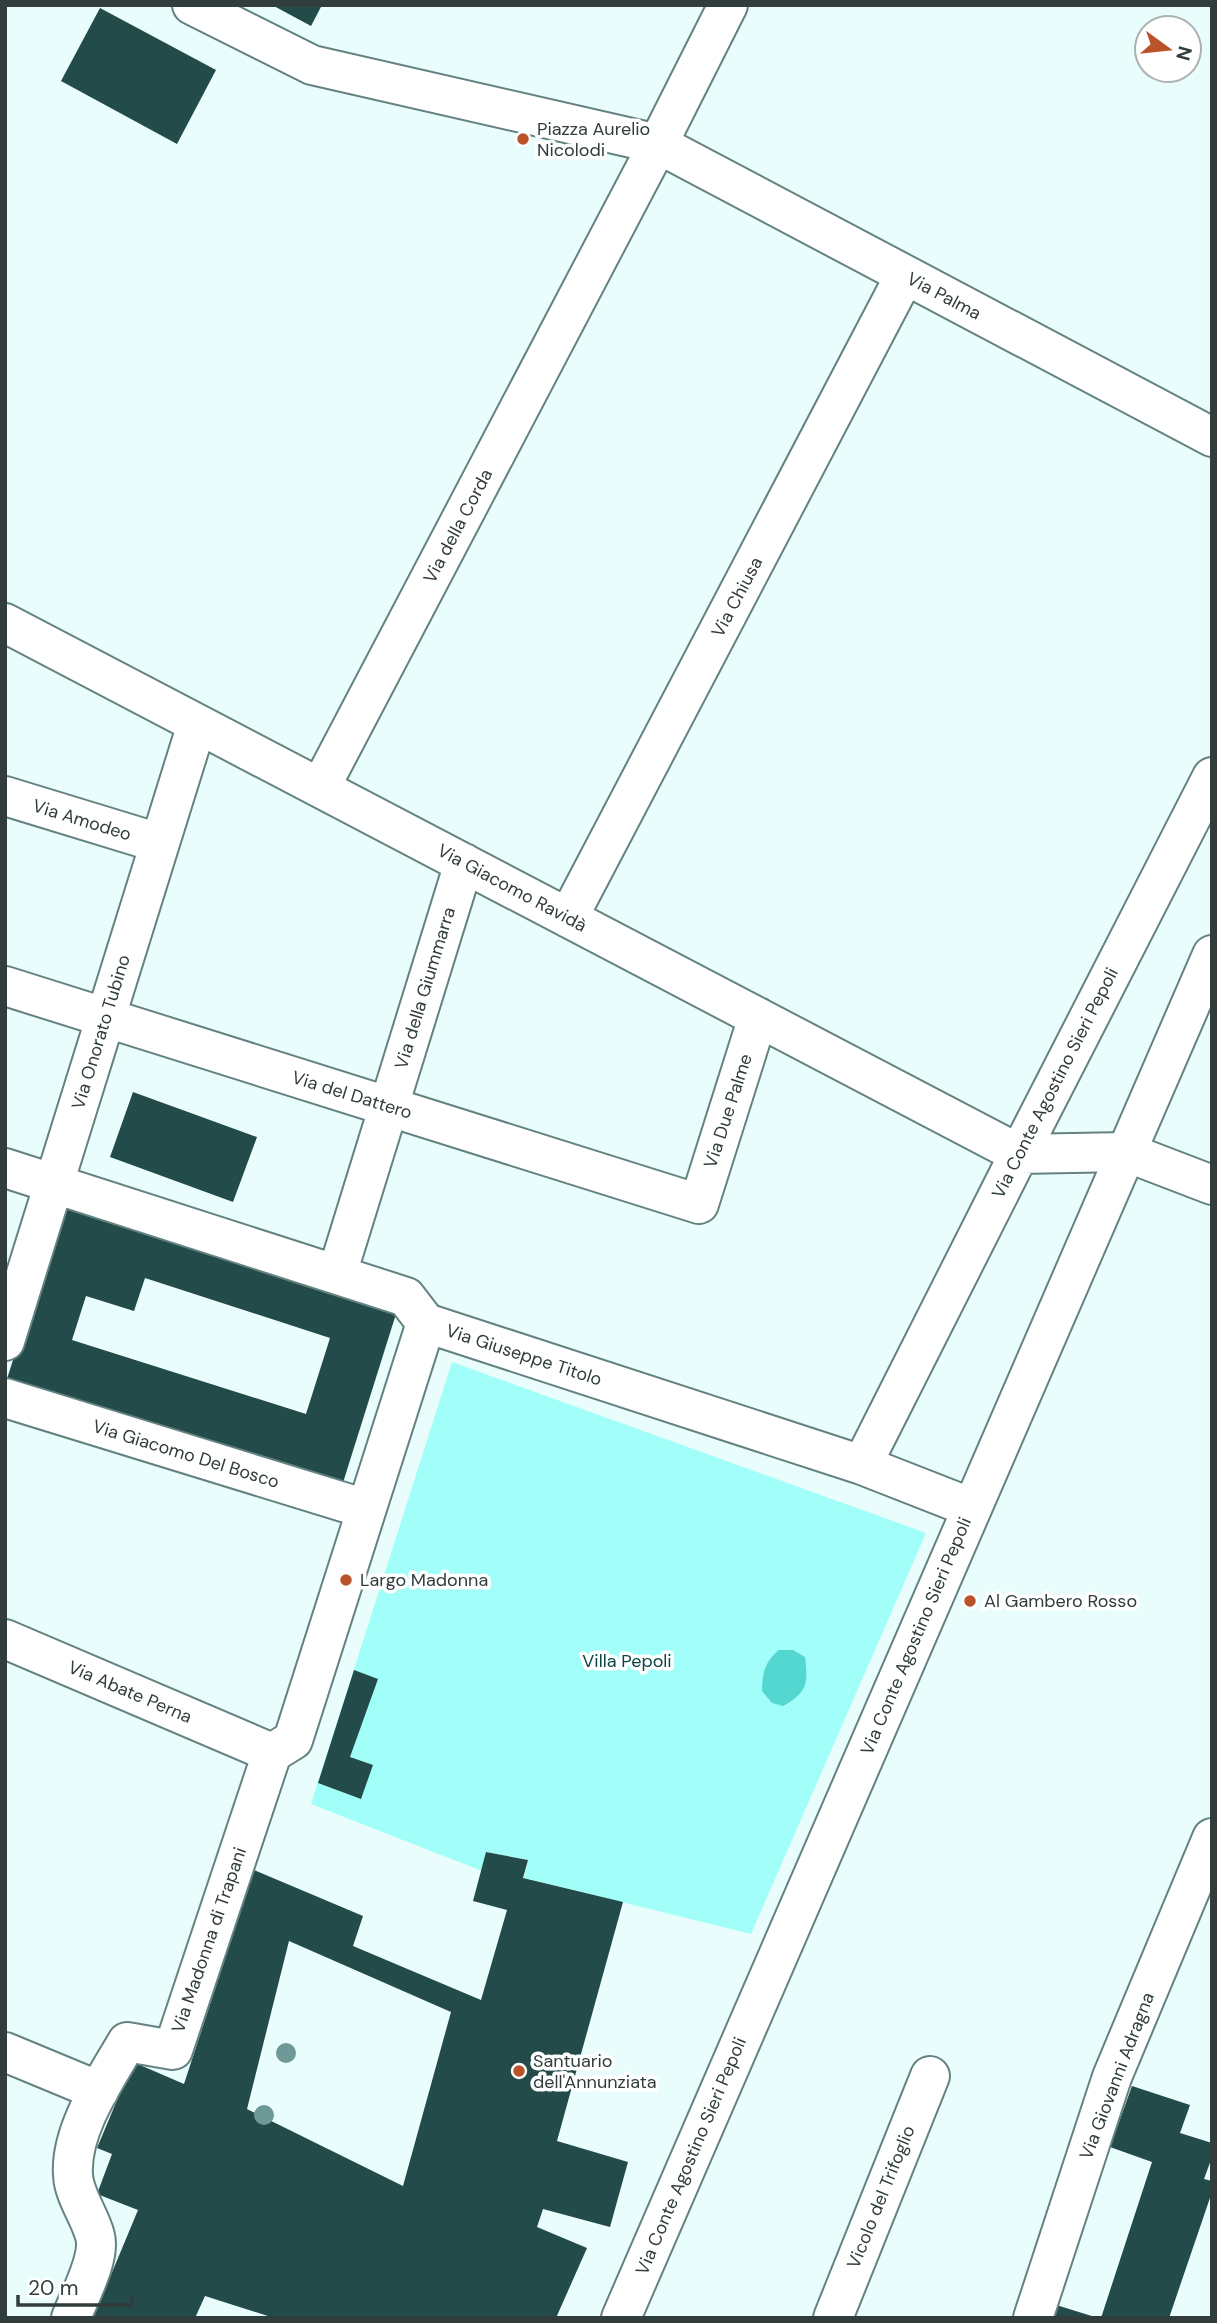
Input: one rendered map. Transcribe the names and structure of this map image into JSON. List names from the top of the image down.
{
  "streets": {
    "street": [
      "Via Palma",
      "Via della Corda",
      "Via Chiusa",
      "Via Amodeo",
      "Via Giacomo Ravidà",
      "Via della Giummarra",
      "Via Onorato Tubino",
      "Via Conte Agostino Sieri Pepoli",
      "Via del Dattero",
      "Via Due Palme",
      "Via Giuseppe Titolo",
      "Via Giacomo Del Bosco",
      "Via Abate Perna",
      "Via Madonna di Trapani",
      "Via Giovanni Adragna",
      "Vicolo del Trifoglio"
    ]
  },
  "crossings": [
    ["Via Palma", "Via della Corda"],
    ["Via Palma", "Via Chiusa"],
    ["Via della Corda", "Via Giacomo Ravidà"],
    ["Via Chiusa", "Via Giacomo Ravidà"],
    ["Via Amodeo", "Via Onorato Tubino"],
    ["Via Giacomo Ravidà", "Via della Giummarra"],
    ["Via Giacomo Ravidà", "Via Onorato Tubino"],
    ["Via Giacomo Ravidà", "Via Conte Agostino Sieri Pepoli"],
    ["Via Giacomo Ravidà", "Via Due Palme"],
    ["Via della Giummarra", "Via del Dattero"],
    ["Via della Giummarra", "Via Giuseppe Titolo"],
    ["Via Onorato Tubino", "Via del Dattero"],
    ["Via Onorato Tubino", "Via Giuseppe Titolo"],
    ["Via Conte Agostino Sieri Pepoli", "Via Giuseppe Titolo"],
    ["Via del Dattero", "Via Due Palme"],
    ["Via Abate Perna", "Via Madonna di Trapani"]
  ],
  "parks": ["Villa Pepoli"],
  "places": [
    "Piazza Aurelio Nicolodi",
    "Largo Madonna",
    "Al Gambero Rosso",
    "Santuario dell'Annunziata"
  ],
  "scale_bar": "20 m",
  "north": "right"
}
